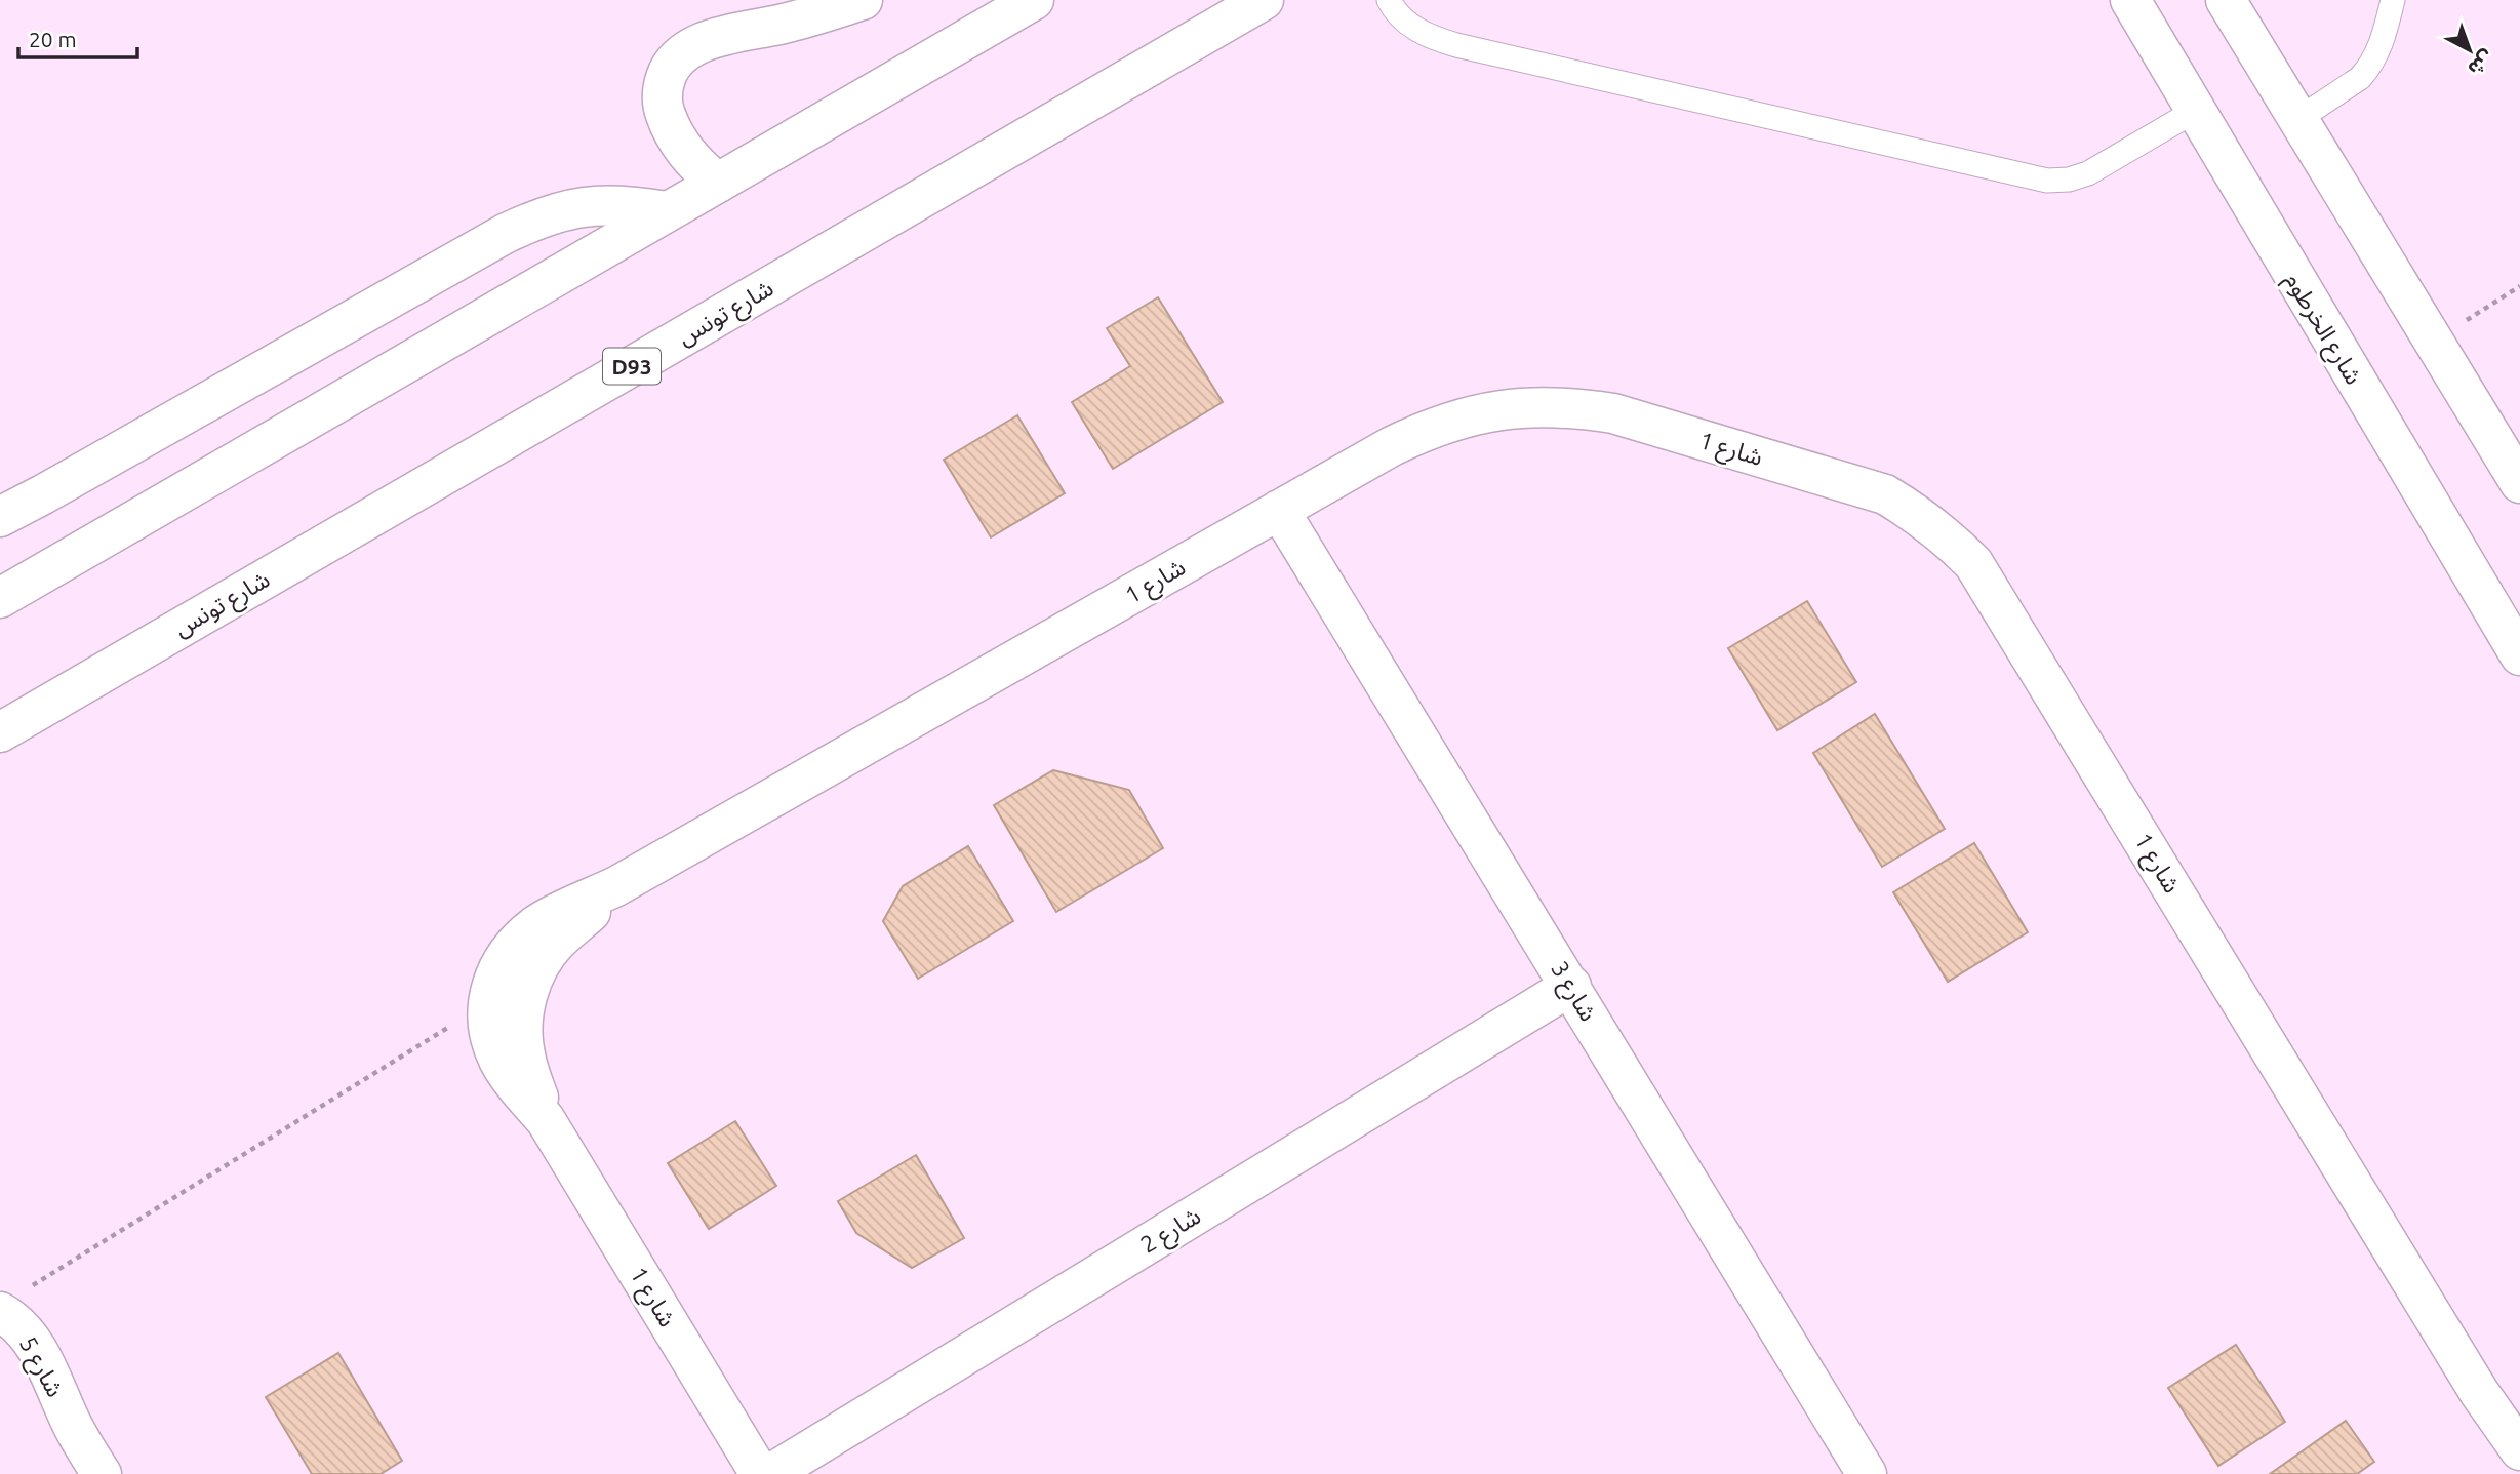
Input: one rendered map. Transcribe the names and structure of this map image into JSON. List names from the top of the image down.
{
  "streets": {
    "street": [
      "شارع تونس",
      "شارع الخرطوم",
      "D93",
      "شارع 1",
      "شارع 3",
      "شارع 2",
      "شارع 5"
    ]
  },
  "crossings": [
    ["شارع 1", "شارع 3"],
    ["شارع 3", "شارع 2"]
  ],
  "scale_bar": "20 m",
  "north": "bottom right"
}
